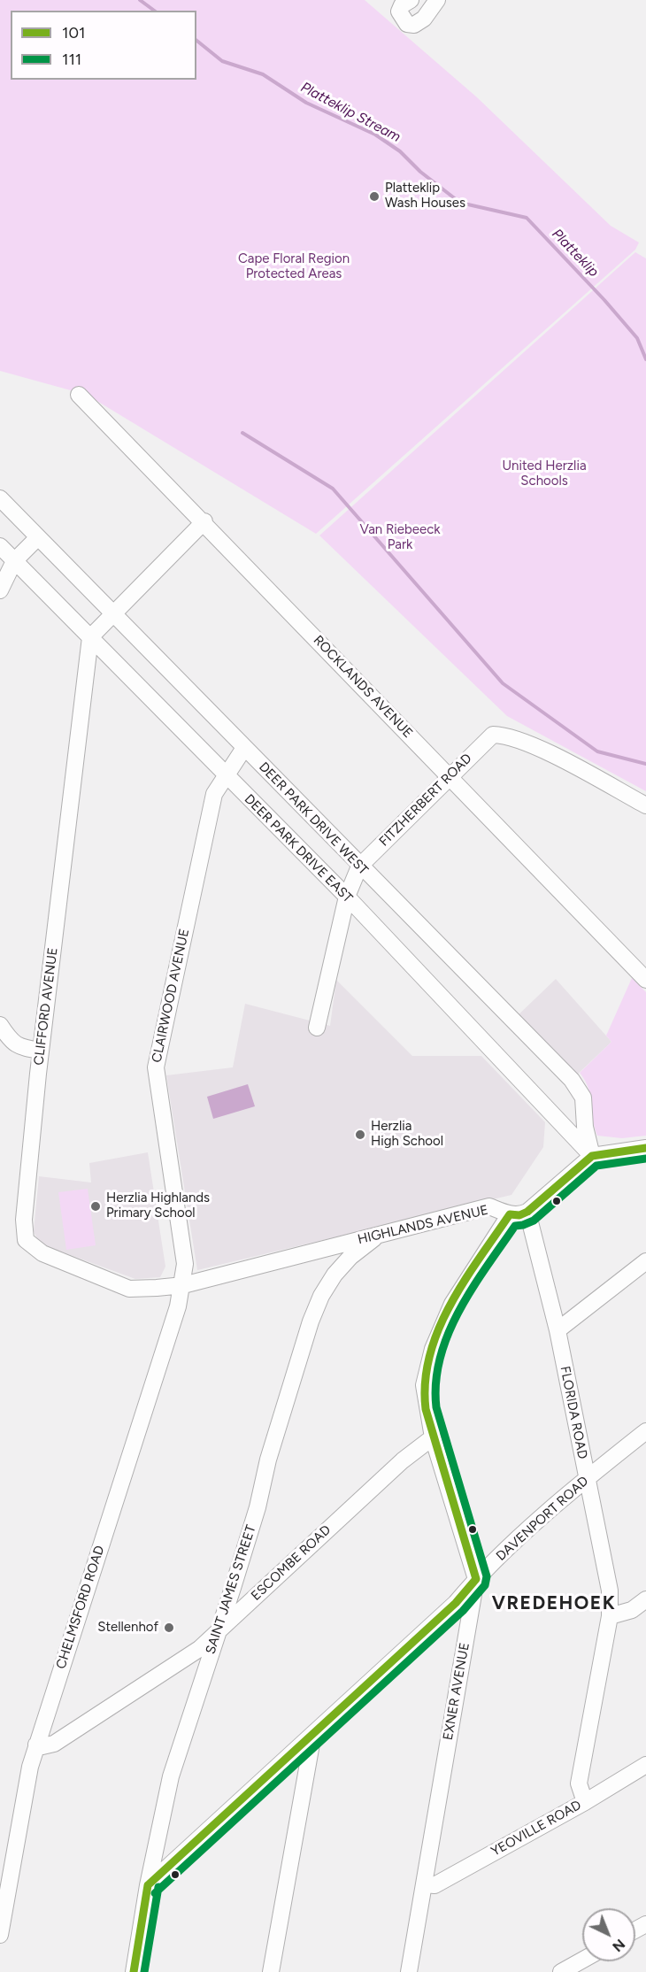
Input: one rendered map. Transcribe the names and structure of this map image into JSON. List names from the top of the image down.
{
  "streets": {
    "street": [
      "ROCKLANDS AVENUE",
      "FITZHERBERT ROAD",
      "DEER PARK DRIVE WEST",
      "DEER PARK DRIVE EAST",
      "CLAIRWOOD AVENUE",
      "CLIFFORD AVENUE",
      "HIGHLANDS AVENUE",
      "FLORIDA ROAD",
      "DAVENPORT ROAD",
      "ESCOMBE ROAD",
      "SAINT JAMES STREET",
      "CHELMSFORD ROAD",
      "EXNER AVENUE",
      "YEOVILLE ROAD"
    ]
  },
  "crossings": [
    ["ROCKLANDS AVENUE", "FITZHERBERT ROAD"],
    ["FITZHERBERT ROAD", "DEER PARK DRIVE WEST"],
    ["FITZHERBERT ROAD", "DEER PARK DRIVE EAST"],
    ["DEER PARK DRIVE WEST", "CLAIRWOOD AVENUE"],
    ["DEER PARK DRIVE EAST", "CLAIRWOOD AVENUE"],
    ["DEER PARK DRIVE EAST", "CLIFFORD AVENUE"],
    ["CLAIRWOOD AVENUE", "CLIFFORD AVENUE"],
    ["CLAIRWOOD AVENUE", "HIGHLANDS AVENUE"],
    ["CLAIRWOOD AVENUE", "CHELMSFORD ROAD"],
    ["CLIFFORD AVENUE", "HIGHLANDS AVENUE"],
    ["CLIFFORD AVENUE", "CHELMSFORD ROAD"],
    ["HIGHLANDS AVENUE", "FLORIDA ROAD"],
    ["HIGHLANDS AVENUE", "SAINT JAMES STREET"],
    ["HIGHLANDS AVENUE", "CHELMSFORD ROAD"],
    ["HIGHLANDS AVENUE", "EXNER AVENUE"],
    ["FLORIDA ROAD", "DAVENPORT ROAD"],
    ["FLORIDA ROAD", "YEOVILLE ROAD"],
    ["DAVENPORT ROAD", "SAINT JAMES STREET"],
    ["DAVENPORT ROAD", "EXNER AVENUE"],
    ["ESCOMBE ROAD", "SAINT JAMES STREET"],
    ["ESCOMBE ROAD", "CHELMSFORD ROAD"],
    ["ESCOMBE ROAD", "EXNER AVENUE"],
    ["EXNER AVENUE", "YEOVILLE ROAD"]
  ],
  "districts": ["VREDEHOEK"],
  "water": ["Platteklip Stream", "Platteklip"],
  "parks": ["Cape Floral Region Protected Areas", "United Herzlia Schools", "Van Riebeeck Park"],
  "places": [
    "Platteklip Wash Houses",
    "Herzlia High School",
    "Herzlia Highlands Primary School",
    "Stellenhof"
  ],
  "lines": ["transit line 101", "transit line 111"],
  "legend": ["101", "111"],
  "north": "bottom right"
}
